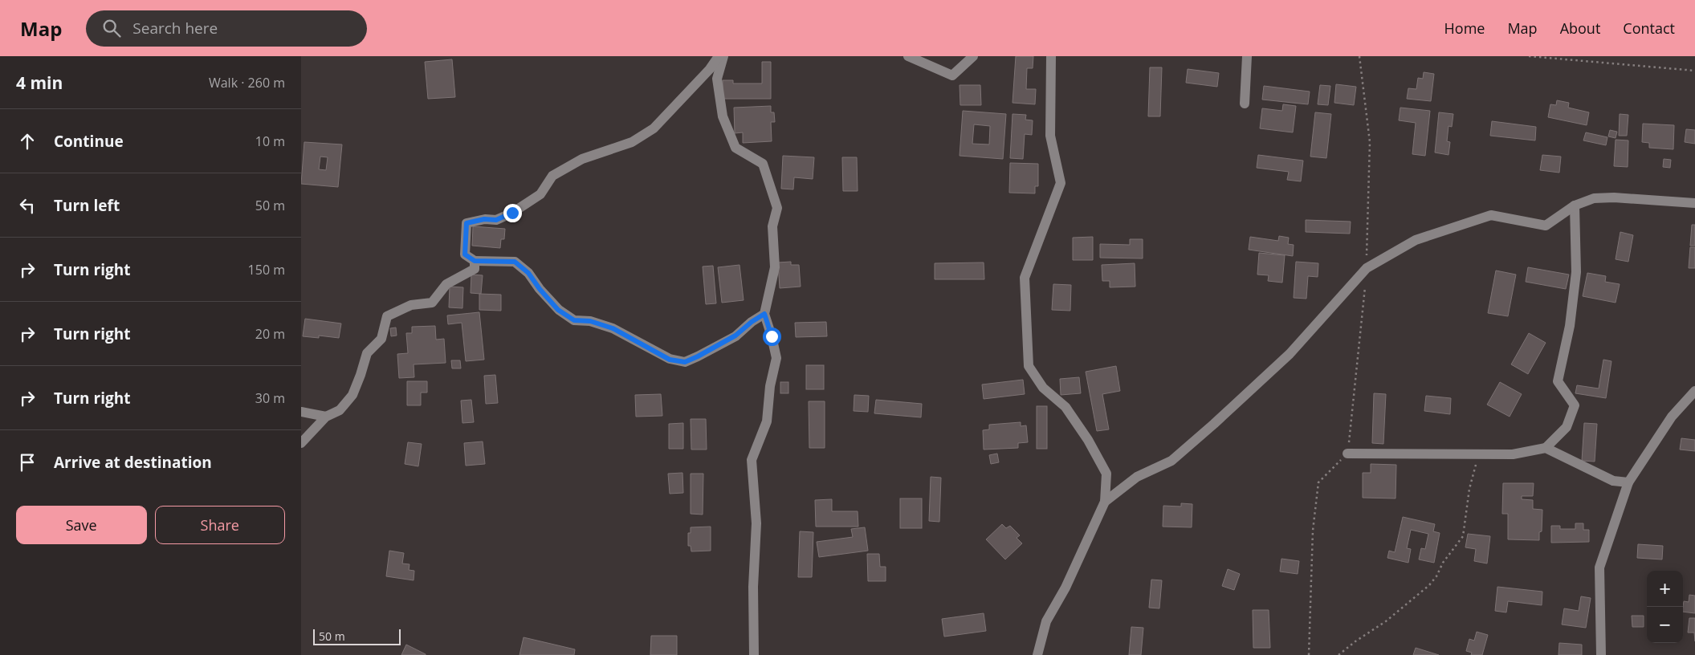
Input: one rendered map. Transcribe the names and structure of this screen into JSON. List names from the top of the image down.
{
  "scale_bar": "50 m",
  "page": {
    "header": "Map",
    "search": "Search here",
    "nav": [
      "Home",
      "Map",
      "About",
      "Contact"
    ],
    "heading": ["4 min", "Walk · 260 m"],
    "list": [
      ["Continue", "10 m"],
      ["Turn left", "50 m"],
      ["Turn right", "150 m"],
      ["Turn right", "20 m"],
      ["Turn right", "30 m"],
      "Arrive at destination"
    ],
    "buttons": ["Save", "Share"],
    "map_buttons": ["+", "−"],
    "scale": "50 m"
  }
}
